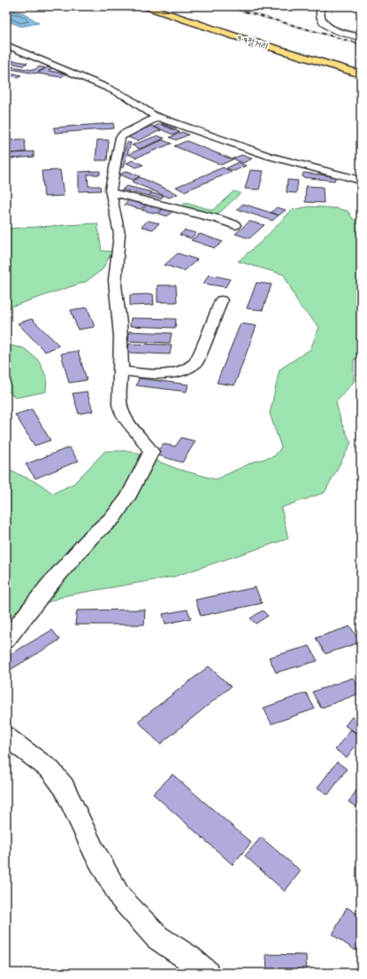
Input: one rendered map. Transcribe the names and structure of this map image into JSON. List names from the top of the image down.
{
  "streets": {
    "highway": ["9·9절거리"]
  }
}
